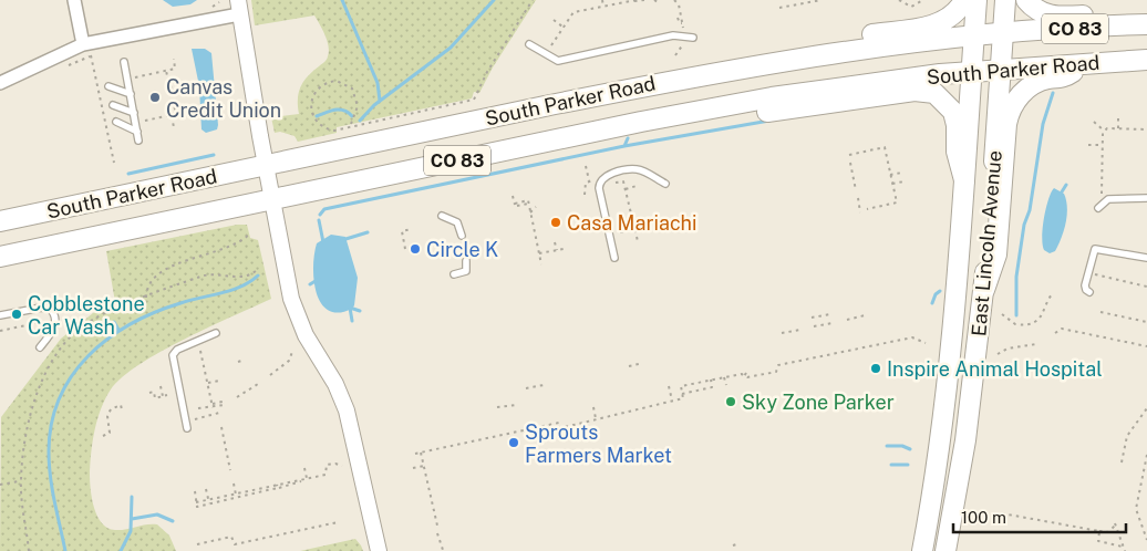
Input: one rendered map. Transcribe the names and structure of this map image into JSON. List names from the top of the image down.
{
  "streets": {
    "main road": ["CO 83", "South Parker Road", "East Lincoln Avenue"]
  },
  "crossings": [
    ["South Parker Road", "East Lincoln Avenue"]
  ],
  "places": [
    "Canvas Credit Union",
    "Casa Mariachi",
    "Circle K",
    "Cobblestone Car Wash",
    "Inspire Animal Hospital",
    "Sky Zone Parker",
    "Sprouts Farmers Market"
  ],
  "scale_bar": "100 m"
}
